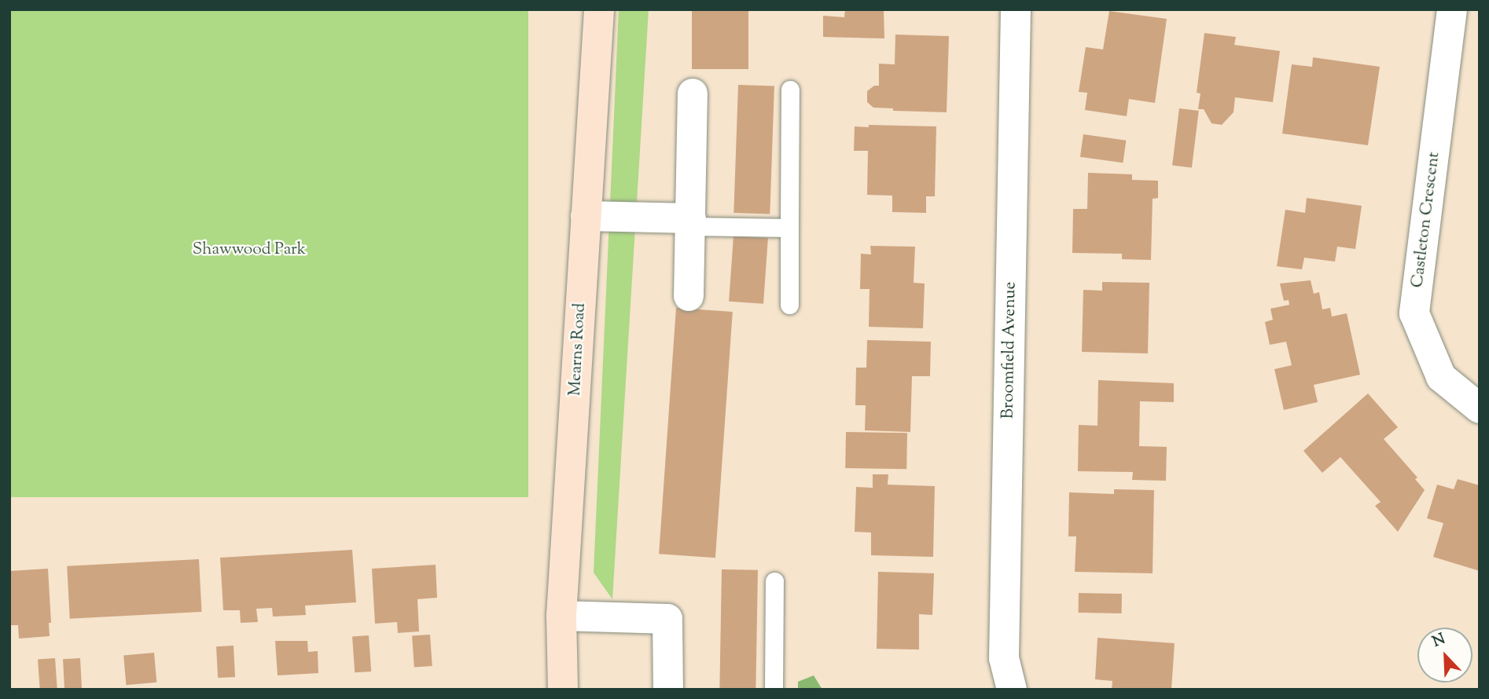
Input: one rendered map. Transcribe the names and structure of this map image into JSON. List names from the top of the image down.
{
  "streets": {
    "street": ["Castleton Crescent", "Mearns Road", "Broomfield Avenue"]
  },
  "parks": ["Shawwood Park"],
  "north": "top left"
}
